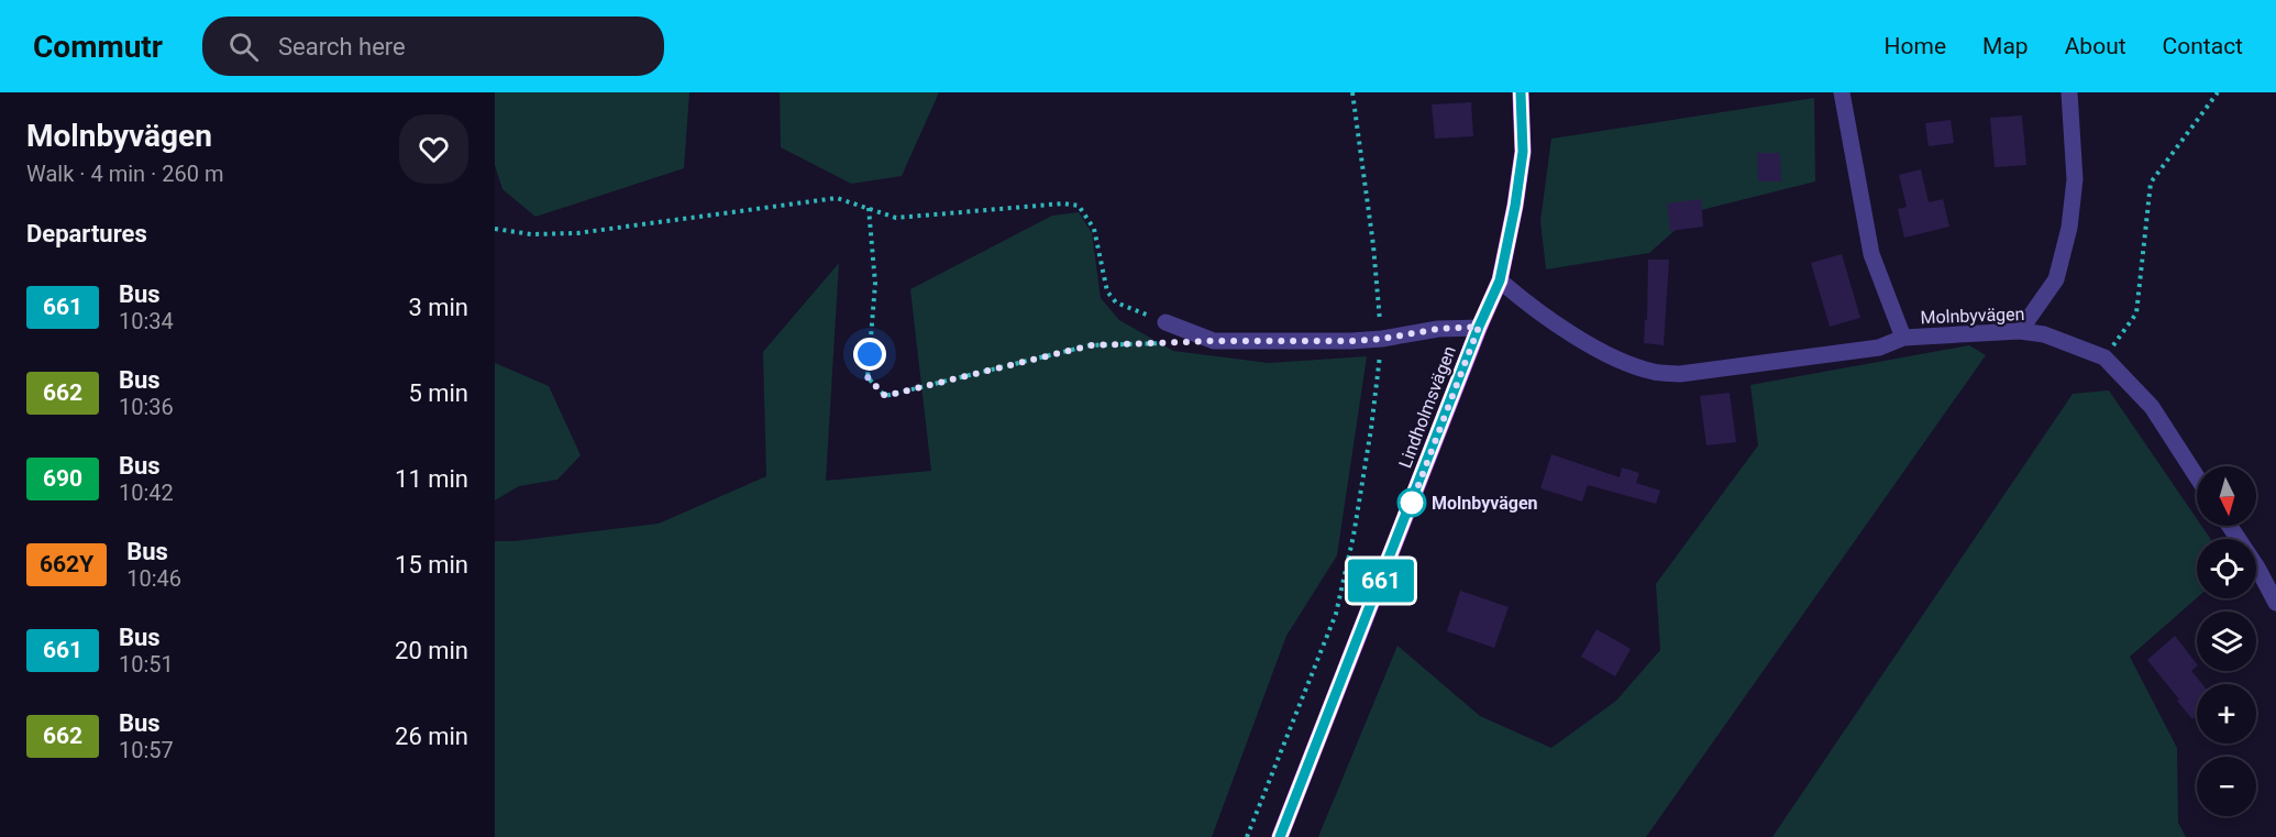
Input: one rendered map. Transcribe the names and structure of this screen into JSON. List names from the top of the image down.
{
  "streets": {
    "main road": ["Lindholmsvägen"],
    "street": ["Molnbyvägen"]
  },
  "crossings": [
    ["Molnbyvägen", "Lindholmsvägen"]
  ],
  "places": ["Molnbyvägen"],
  "lines": ["bus line 661"],
  "north": "bottom",
  "page": {
    "header": "Commutr",
    "search": "Search here",
    "nav": [
      "Home",
      "Map",
      "About",
      "Contact"
    ],
    "heading": [
      ["Molnbyvägen", "Walk · 4 min · 260 m"],
      "Departures"
    ],
    "on_map": "661",
    "list": [
      {
        "mark": "661",
        "name": "Bus",
        "note": "10:34",
        "value": "3 min"
      },
      {
        "mark": "662",
        "name": "Bus",
        "note": "10:36",
        "value": "5 min"
      },
      {
        "mark": "690",
        "name": "Bus",
        "note": "10:42",
        "value": "11 min"
      },
      {
        "mark": "662Y",
        "name": "Bus",
        "note": "10:46",
        "value": "15 min"
      },
      {
        "mark": "661",
        "name": "Bus",
        "note": "10:51",
        "value": "20 min"
      },
      {
        "mark": "662",
        "name": "Bus",
        "note": "10:57",
        "value": "26 min"
      }
    ],
    "map_buttons": ["+", "−"]
  }
}
